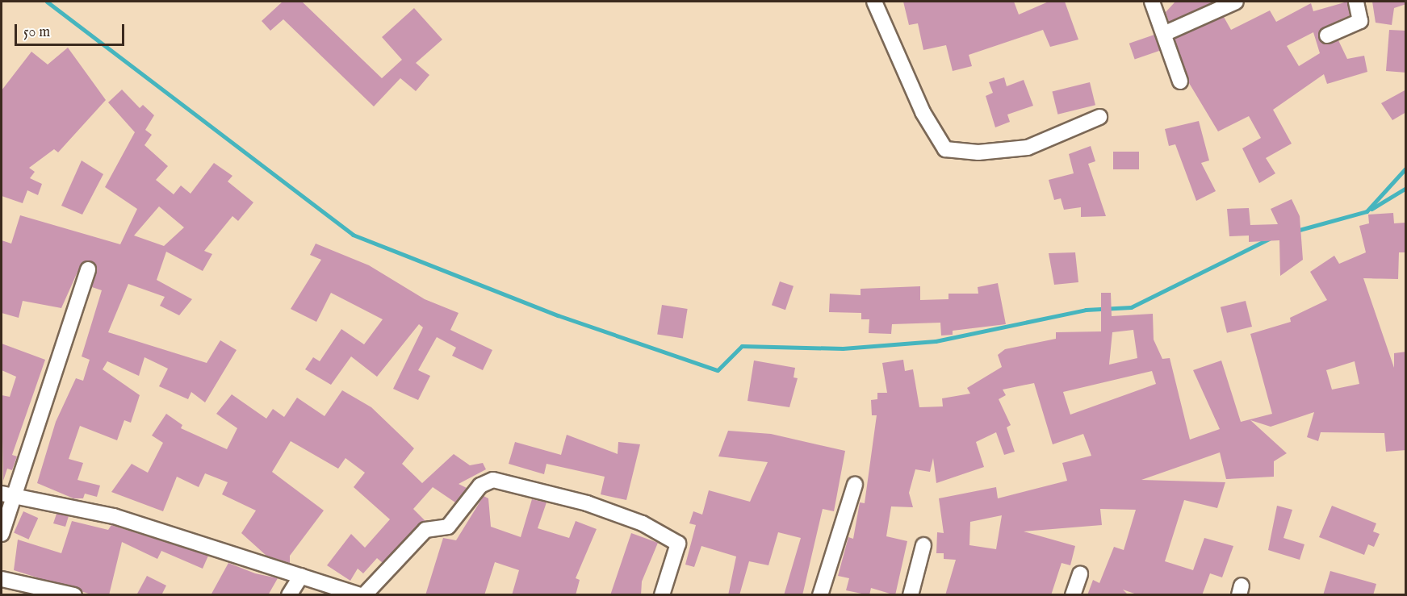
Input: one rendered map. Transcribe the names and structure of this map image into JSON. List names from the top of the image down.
{
  "scale_bar": "50 m"
}
